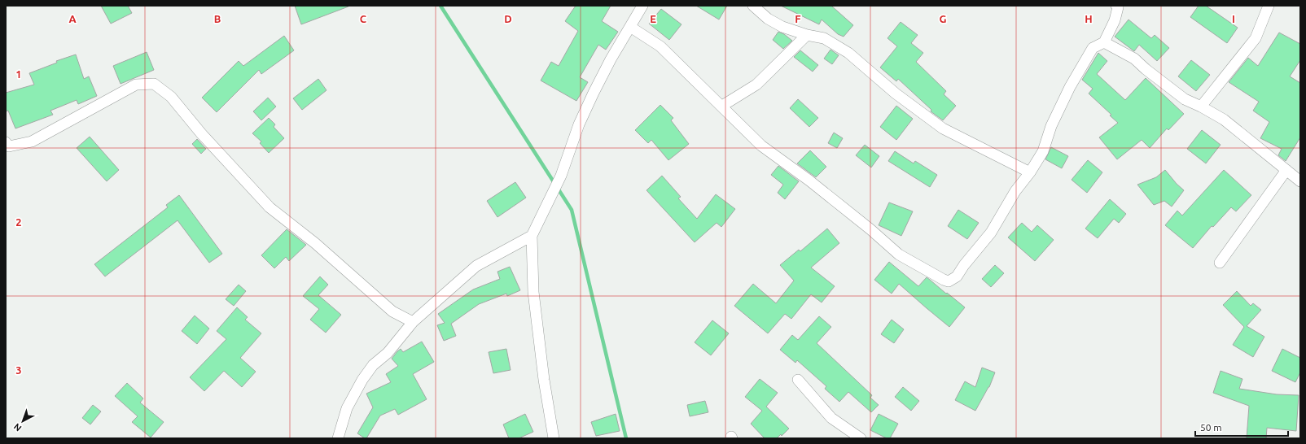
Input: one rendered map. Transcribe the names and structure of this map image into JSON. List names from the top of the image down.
{
  "scale_bar": "50 m",
  "north": "bottom left",
  "grid": {
    "columns": [
      "A",
      "B",
      "C",
      "D",
      "E",
      "F",
      "G",
      "H",
      "I"
    ],
    "rows": ["1", "2", "3"]
  }
}
